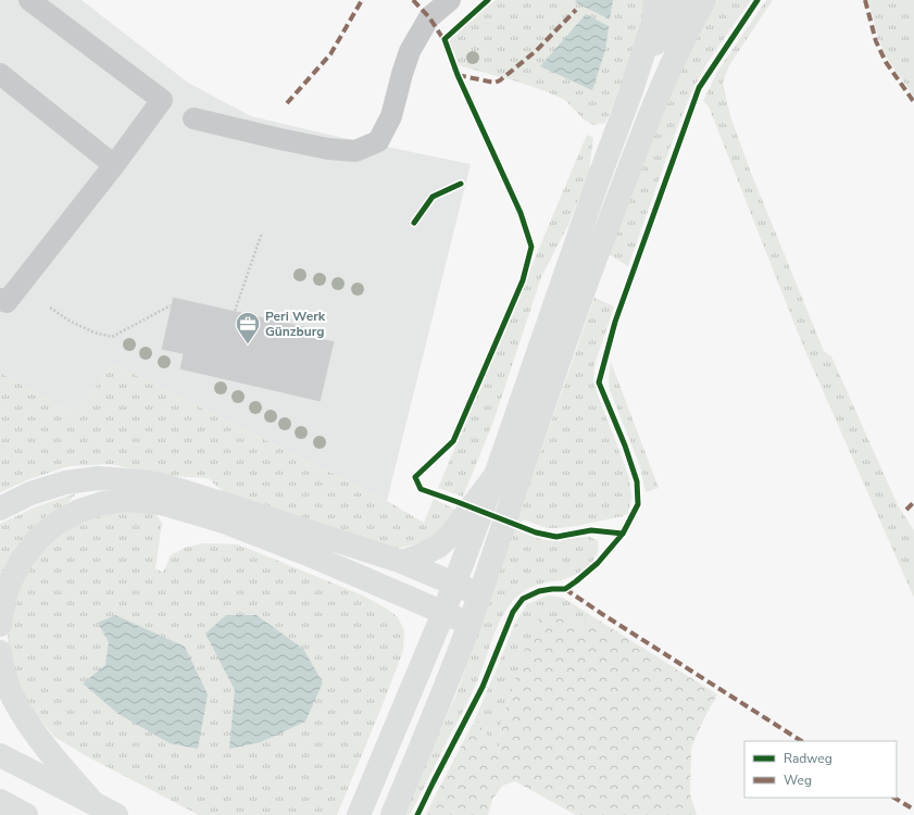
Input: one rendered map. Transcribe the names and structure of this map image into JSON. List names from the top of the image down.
{
  "places": {
    "office": ["Peri Werk Günzburg"]
  },
  "legend": ["Radweg", "Weg"]
}
